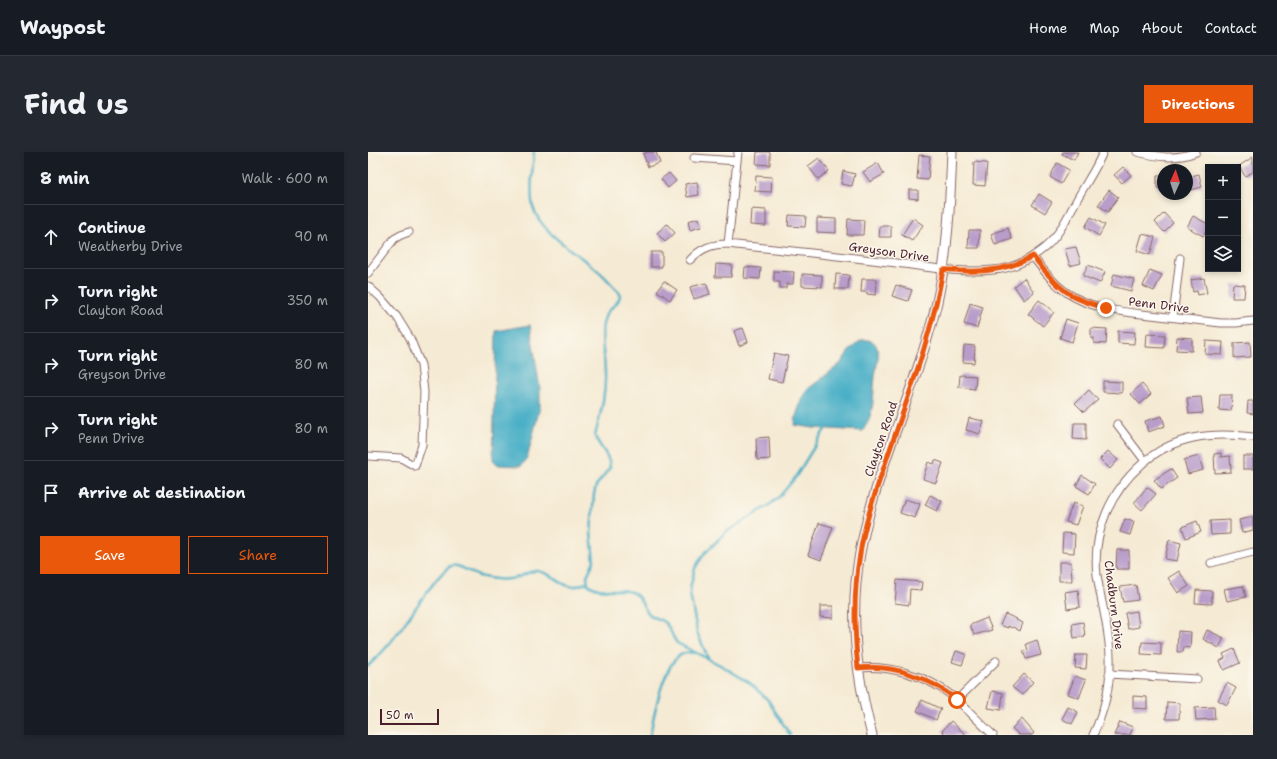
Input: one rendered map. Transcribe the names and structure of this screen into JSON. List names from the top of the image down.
{
  "streets": {
    "street": [
      "Greyson Drive",
      "Penn Drive",
      "Clayton Road",
      "Chadburn Drive"
    ]
  },
  "crossings": [
    ["Greyson Drive", "Penn Drive"],
    ["Greyson Drive", "Clayton Road"]
  ],
  "scale_bar": "50 m",
  "north": "top",
  "page": {
    "header": "Waypost",
    "nav": [
      "Home",
      "Map",
      "About",
      "Contact"
    ],
    "title": "Find us",
    "buttons": [
      "Directions",
      ["Save", "Share"]
    ],
    "heading": ["8 min", "Walk · 600 m"],
    "map_buttons": ["+", "−"],
    "list": [
      ["Continue", "Weatherby Drive", "90 m"],
      ["Turn right", "Clayton Road", "350 m"],
      ["Turn right", "Greyson Drive", "80 m"],
      ["Turn right", "Penn Drive", "80 m"],
      "Arrive at destination"
    ],
    "scale": "50 m"
  }
}
